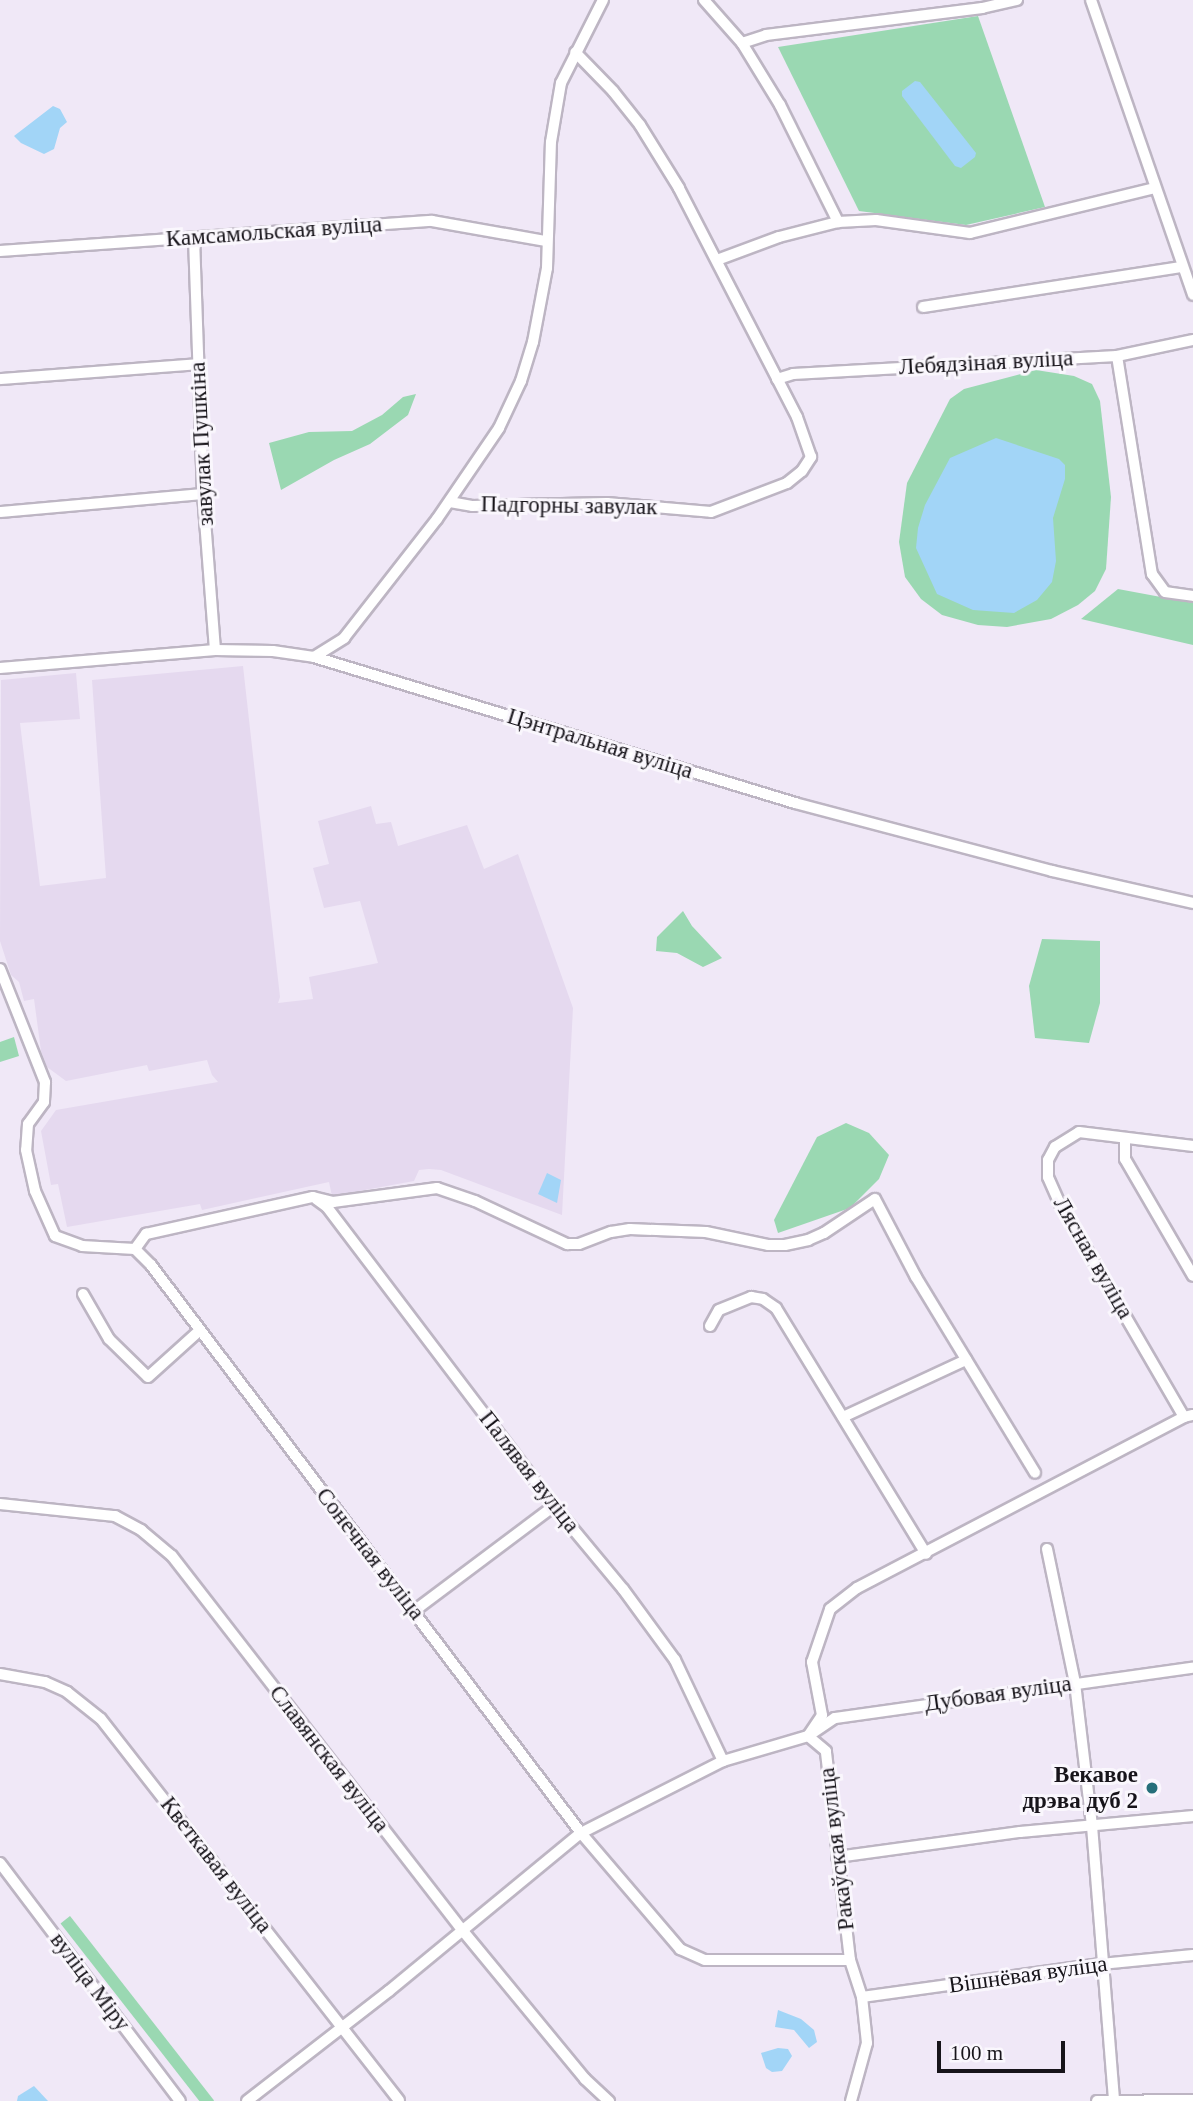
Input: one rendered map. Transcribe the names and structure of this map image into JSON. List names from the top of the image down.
{
  "streets": {
    "street": [
      "Камсамольская вуліца",
      "Лебядзіная вуліца",
      "завулак Пушкіна",
      "Падгорны завулак",
      "Цэнтральная вуліца",
      "Лясная вуліца",
      "Палявая вуліца",
      "Сонечная вуліца",
      "Дубовая вуліца",
      "Славянская вуліца",
      "Ракаўская вуліца",
      "Кветкавая вуліца",
      "Вішнёвая вуліца",
      "вуліца Міру"
    ]
  },
  "crossings": [
    ["Камсамольская вуліца", "завулак Пушкіна"],
    ["Лебядзіная вуліца", "Падгорны завулак"],
    ["завулак Пушкіна", "Цэнтральная вуліца"],
    ["Палявая вуліца", "Дубовая вуліца"],
    ["Сонечная вуліца", "Дубовая вуліца"],
    ["Сонечная вуліца", "Ракаўская вуліца"],
    ["Дубовая вуліца", "Славянская вуліца"],
    ["Дубовая вуліца", "Ракаўская вуліца"],
    ["Дубовая вуліца", "Кветкавая вуліца"],
    ["Ракаўская вуліца", "Вішнёвая вуліца"]
  ],
  "places": ["Векавое дрэва дуб 2"],
  "scale_bar": "100 m"
}
